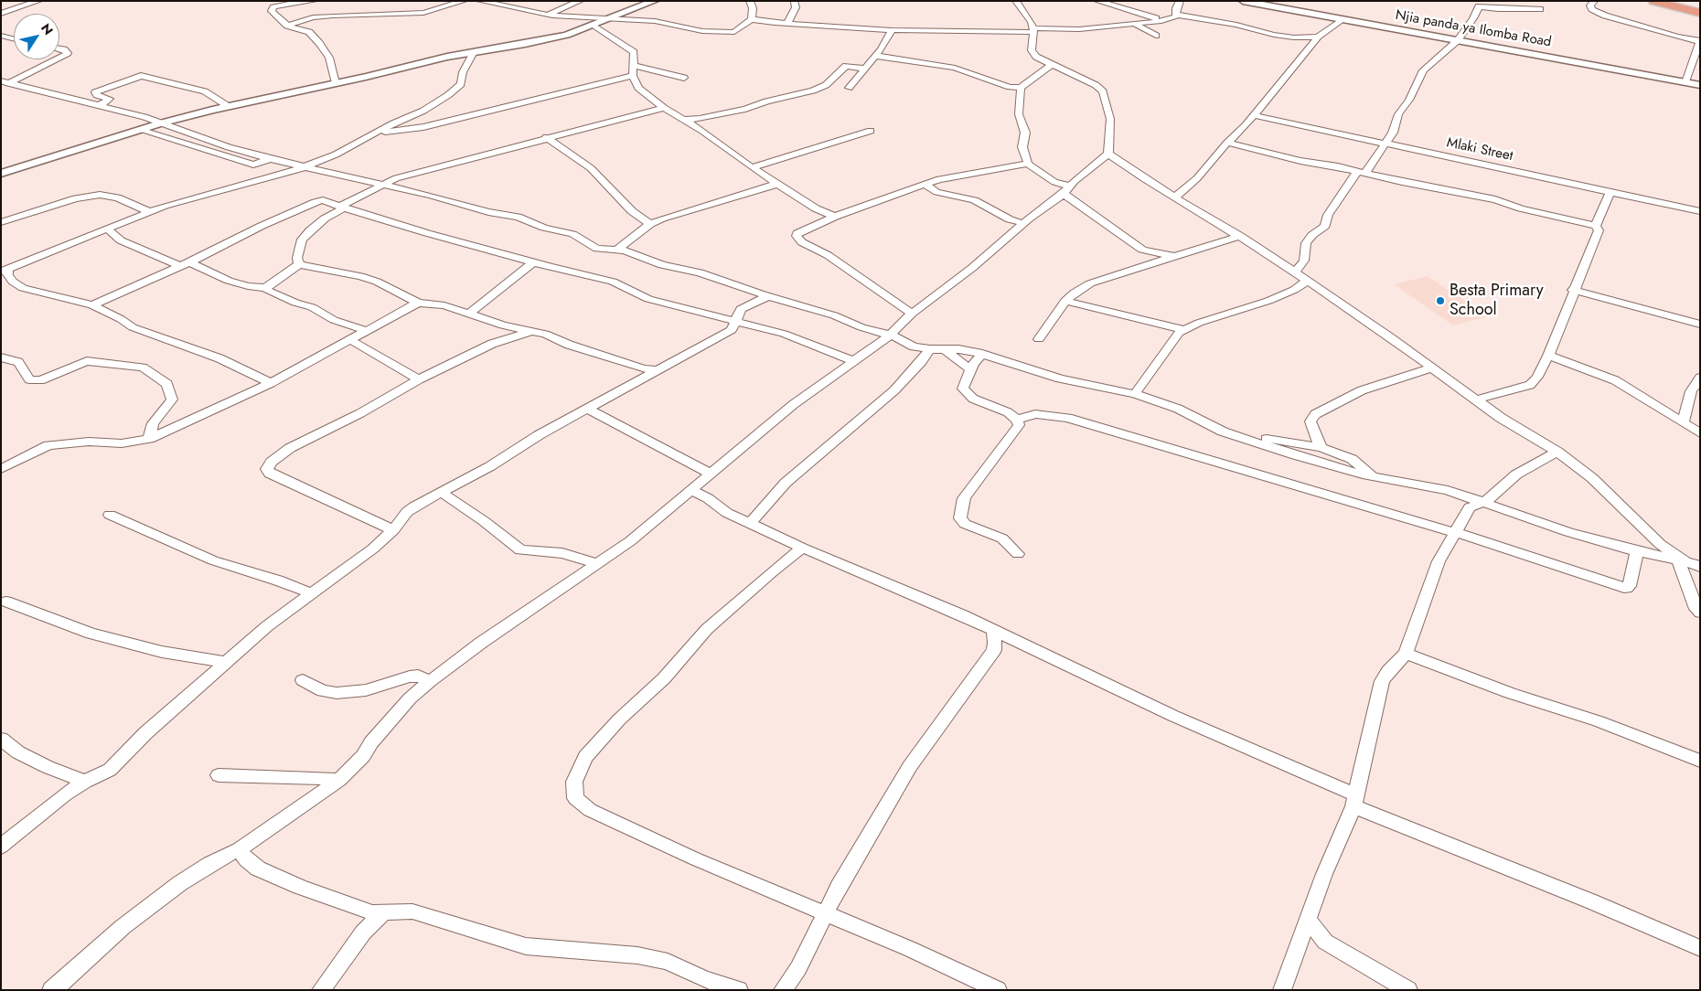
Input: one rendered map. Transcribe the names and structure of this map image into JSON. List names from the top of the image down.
{
  "streets": {
    "street": ["Njia panda ya Ilomba Road", "Mlaki Street"]
  },
  "places": ["Besta Primary School"],
  "north": "top right"
}
